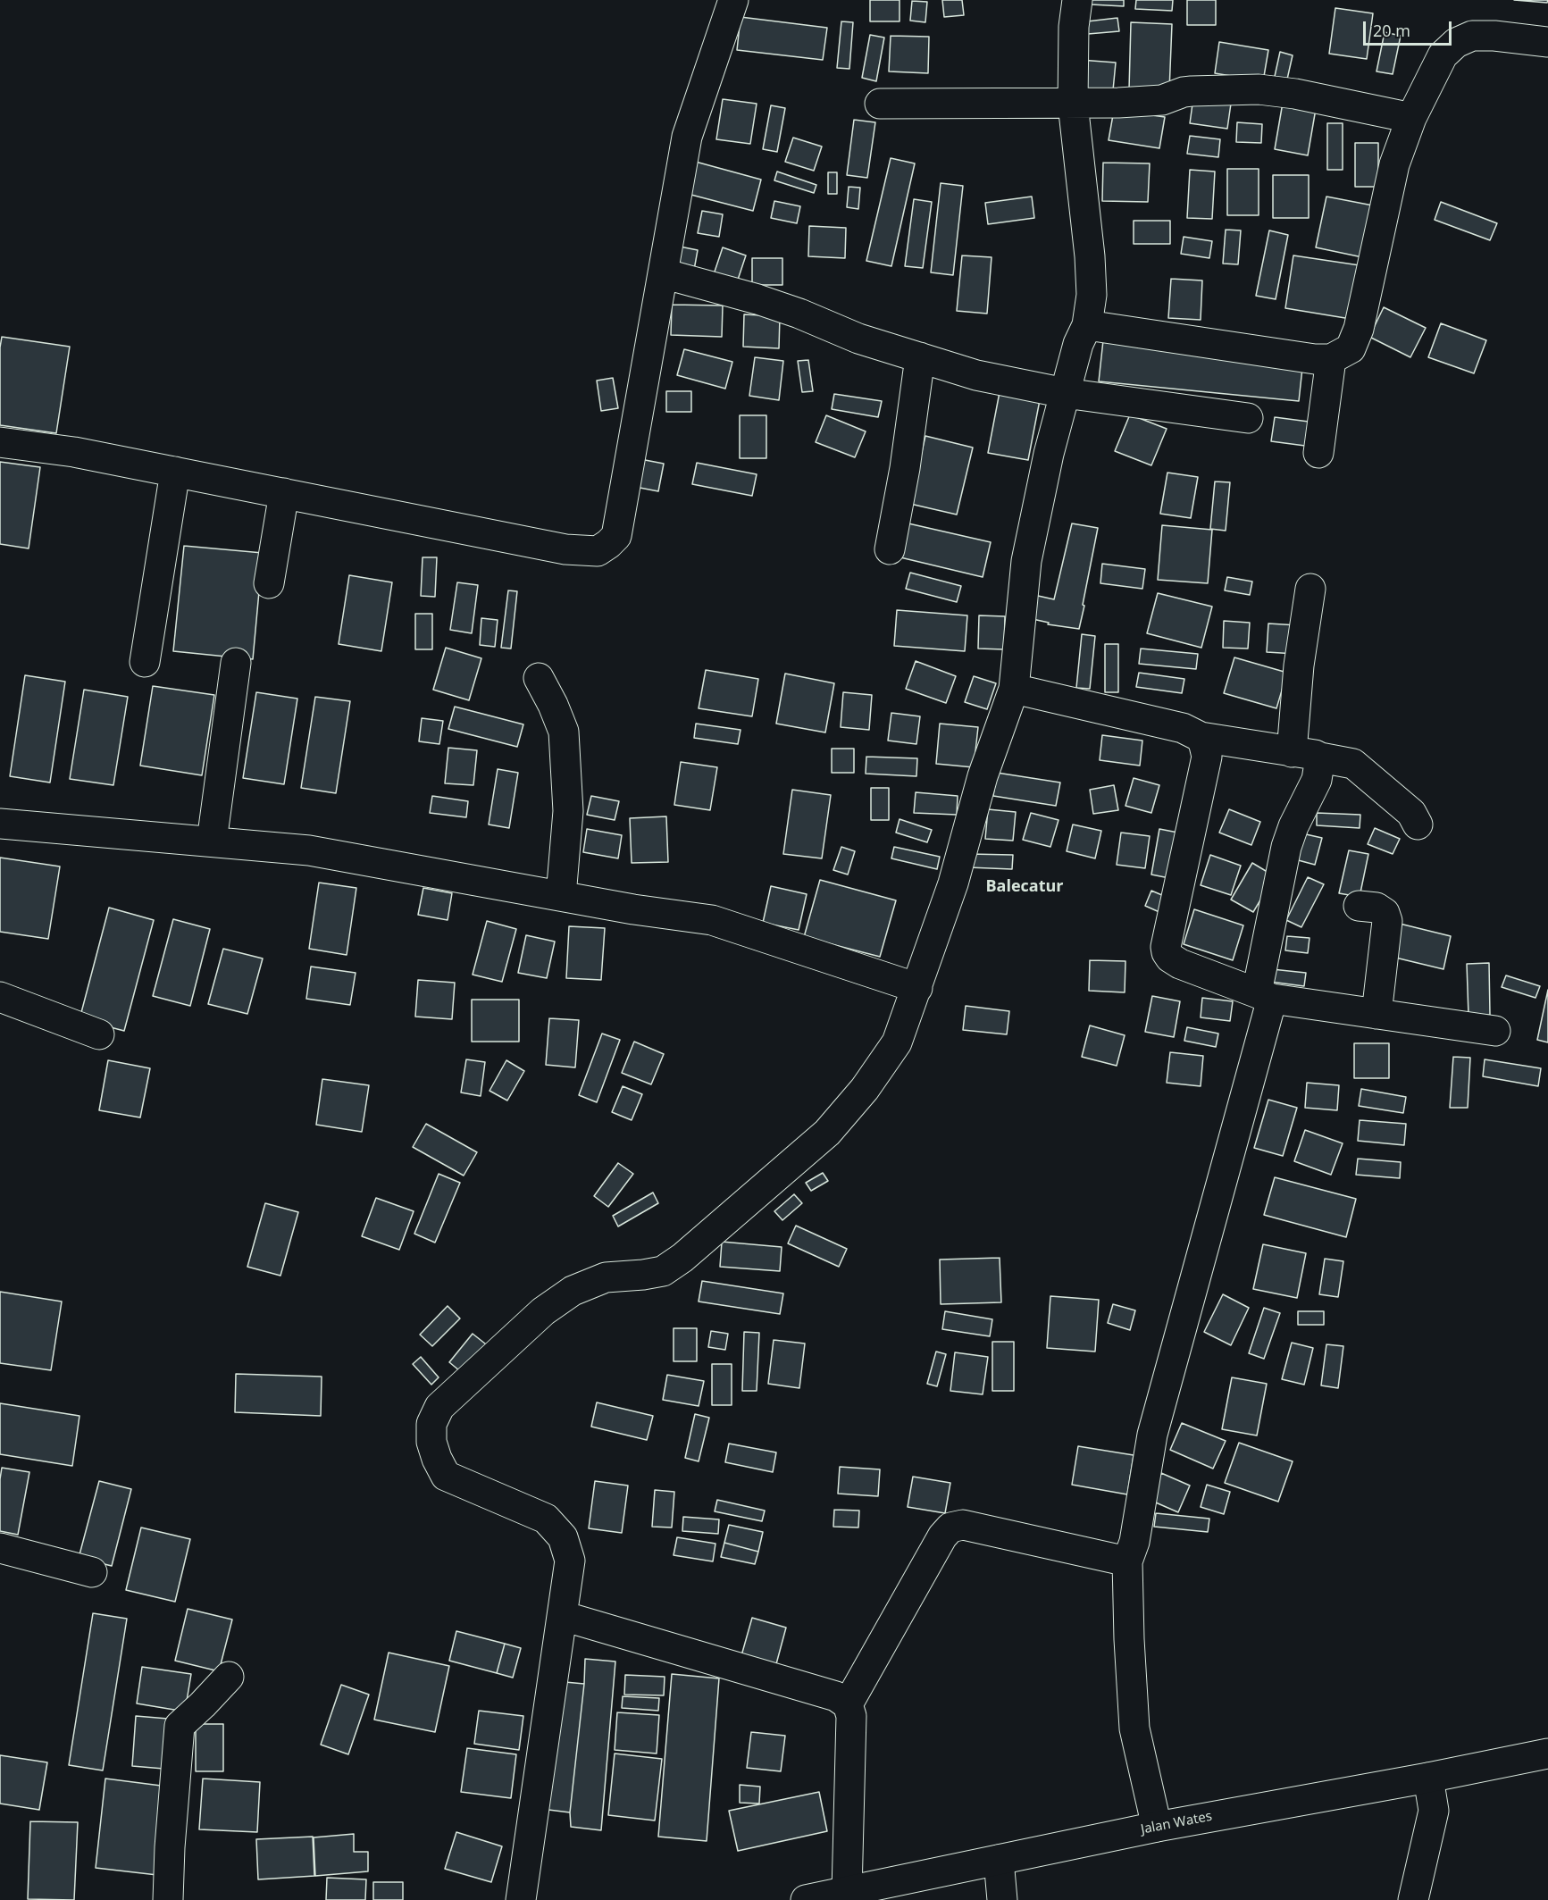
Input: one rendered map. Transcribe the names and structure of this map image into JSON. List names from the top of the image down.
{
  "streets": {
    "main road": ["Jalan Wates"]
  },
  "districts": ["Balecatur"],
  "scale_bar": "20 m"
}
